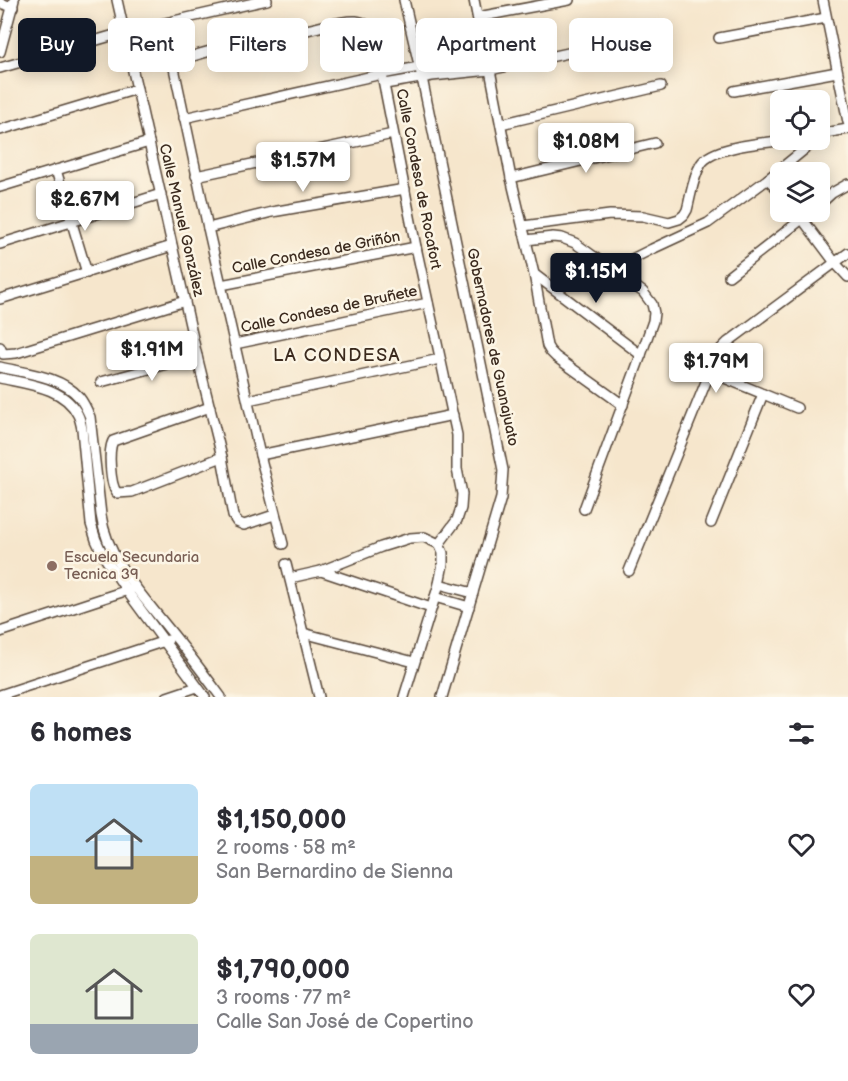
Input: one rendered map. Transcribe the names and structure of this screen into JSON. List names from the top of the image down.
{
  "streets": {
    "street": [
      "Calle Condesa de Rocafort",
      "Calle Manuel González",
      "Calle Condesa de Griñón",
      "Calle Condesa de Bruñete",
      "Gobernadores de Guanajuato"
    ]
  },
  "crossings": [
    ["Calle Condesa de Rocafort", "Calle Manuel González"],
    ["Calle Condesa de Rocafort", "Calle Condesa de Griñón"],
    ["Calle Condesa de Rocafort", "Calle Condesa de Bruñete"]
  ],
  "districts": ["LA CONDESA"],
  "places": ["Escuela Secundaria Tecnica 39"],
  "page": {
    "chip": [
      "Buy",
      "Rent",
      "Filters",
      "New",
      "Apartment",
      "House"
    ],
    "price": [
      "$1.08M",
      "$1.57M",
      "$2.67M",
      "$1.15M",
      "$1.91M",
      "$1.79M"
    ],
    "heading": "6 homes",
    "list": [
      {
        "name": "$1,150,000",
        "note": "2 rooms · 58 m² · San Bernardino de Sienna"
      },
      {
        "name": "$1,790,000",
        "note": "3 rooms · 77 m² · Calle San José de Copertino"
      }
    ]
  }
}
